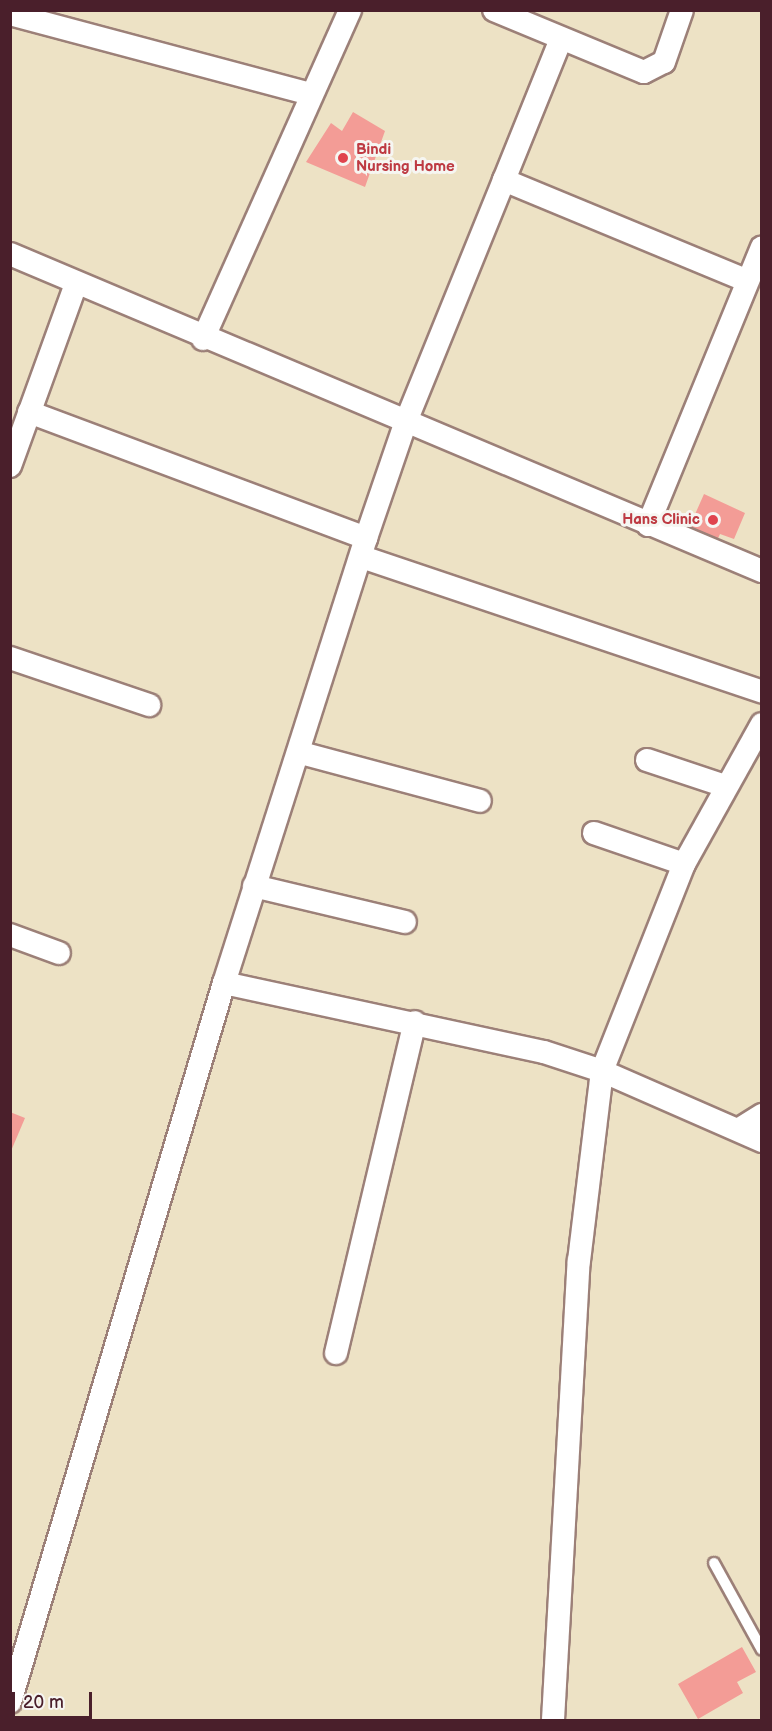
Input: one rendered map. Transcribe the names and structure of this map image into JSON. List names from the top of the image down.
{
  "places": ["Bindi Nursing Home", "Hans Clinic"],
  "scale_bar": "20 m"
}
